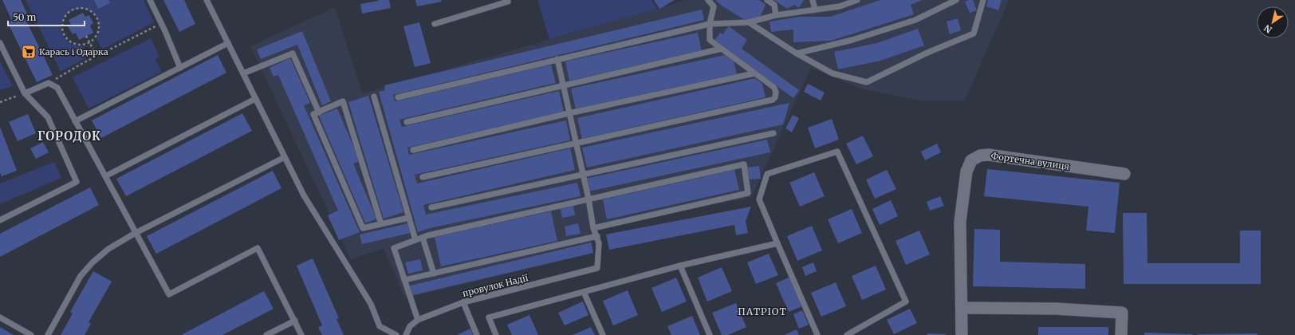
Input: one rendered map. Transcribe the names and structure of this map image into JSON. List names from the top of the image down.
{
  "streets": {
    "street": ["Фортечна вулиця"],
    "lane": ["провулок Надії"]
  },
  "districts": ["ГОРОДОК", "ПАТРІОТ"],
  "places": {
    "supermarket": ["Карась і Одарка"]
  },
  "scale_bar": "50 m",
  "north": "bottom left"
}
